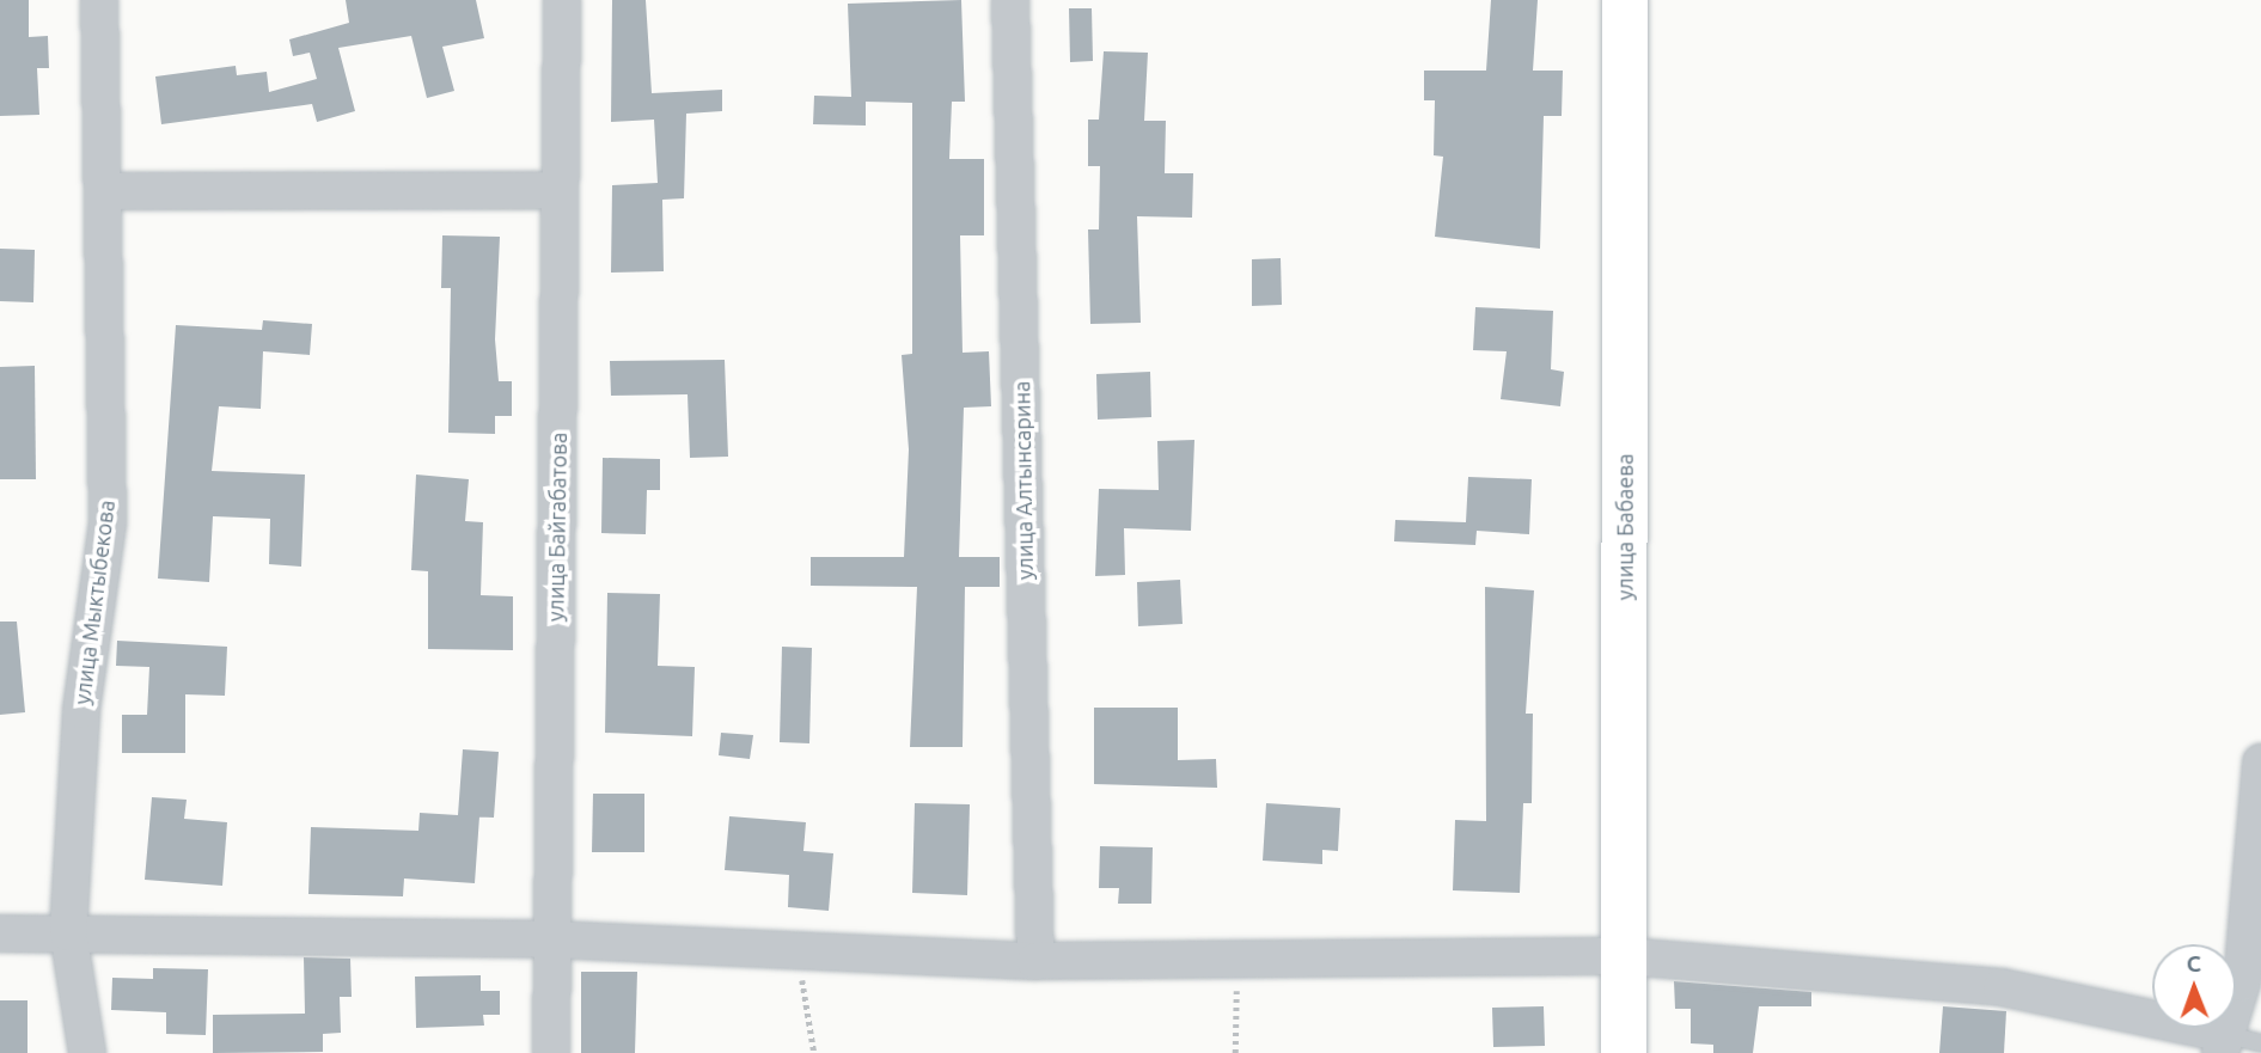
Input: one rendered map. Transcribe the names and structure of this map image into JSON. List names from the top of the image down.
{
  "streets": {
    "street": [
      "улица Алтынсарина",
      "улица Байгабатова",
      "улица Бабаева",
      "улица Мыктыбекова"
    ]
  },
  "north": "top"
}
